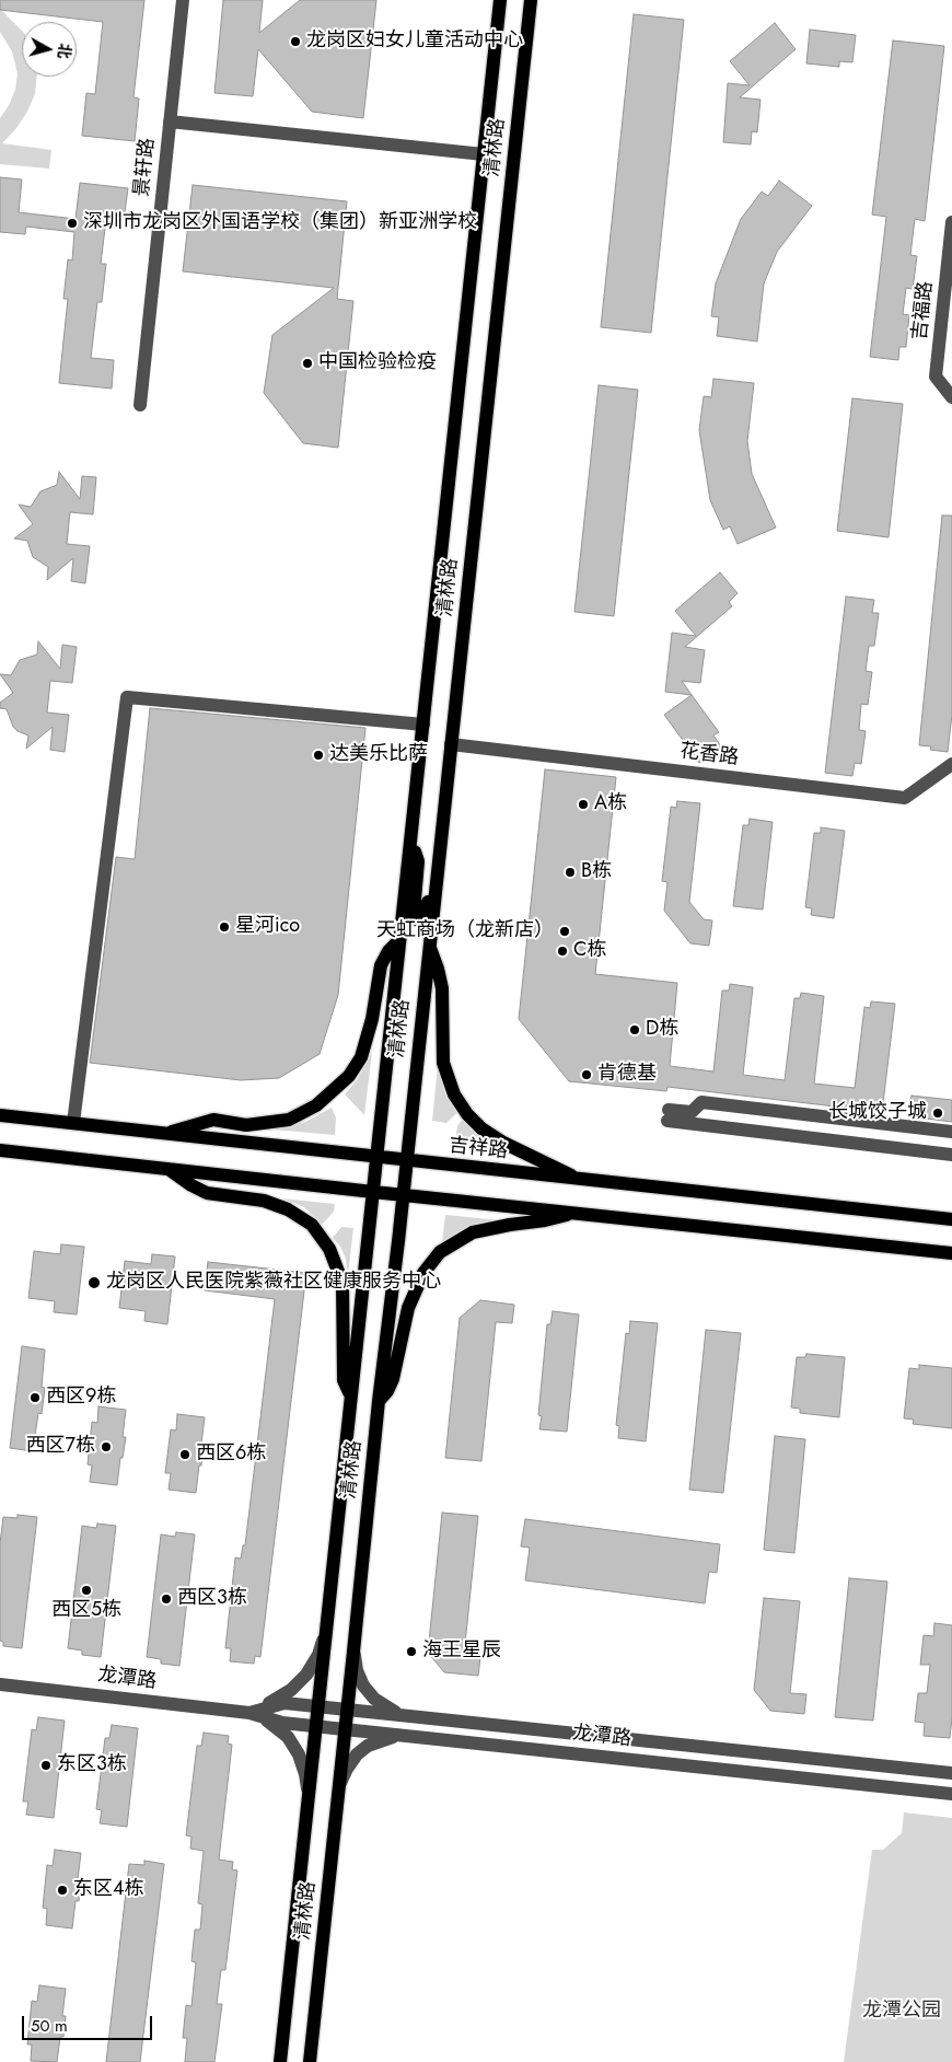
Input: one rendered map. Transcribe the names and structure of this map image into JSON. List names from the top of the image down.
{
  "streets": {
    "main road": ["清林路", "吉祥路"],
    "street": [
      "景轩路",
      "吉福路",
      "花香路",
      "龙潭路"
    ]
  },
  "crossings": [
    ["清林路", "花香路"],
    ["清林路", "吉祥路"],
    ["清林路", "龙潭路"]
  ],
  "parks": ["龙潭公园"],
  "places": [
    "龙岗区妇女儿童活动中心",
    "深圳市龙岗区外国语学校（集团）新亚洲学校",
    "中国检验检疫",
    "达美乐比萨",
    "A栋",
    "B栋",
    "星河ico",
    "天虹商场（龙新店）",
    "C栋",
    "D栋",
    "肯德基",
    "长城饺子城",
    "龙岗区人民医院紫薇社区健康服务中心",
    "西区9栋",
    "西区7栋",
    "西区6栋",
    "西区5栋",
    "西区3栋",
    "海王星辰",
    "东区3栋",
    "东区4栋"
  ],
  "scale_bar": "50 m",
  "north": "right"
}
